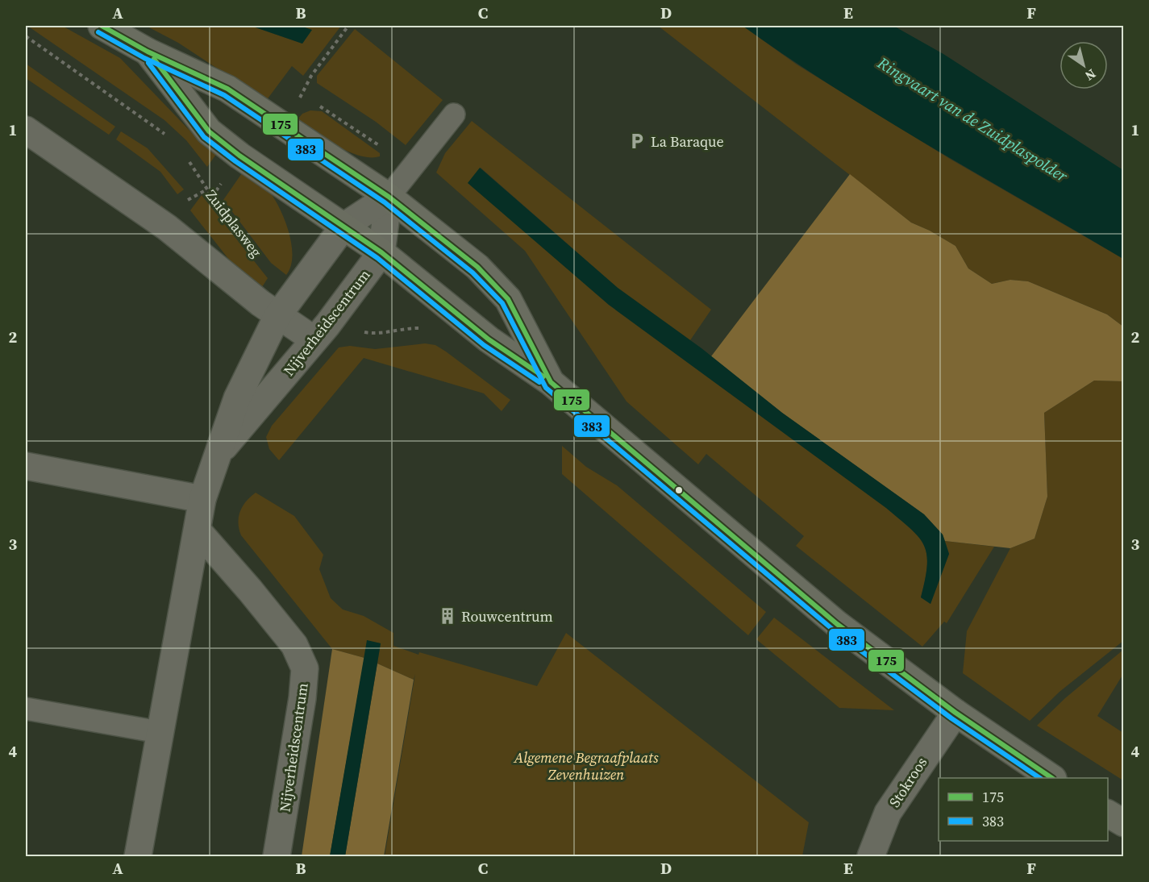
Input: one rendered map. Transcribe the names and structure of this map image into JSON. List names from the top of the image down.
{
  "streets": {
    "street": ["Nijverheidscentrum", "Stokroos"],
    "path": ["Zuidplasweg"]
  },
  "water": ["Ringvaart van de Zuidplaspolder"],
  "parks": ["Algemene Begraafplaats Zevenhuizen"],
  "places": {
    "parking": ["La Baraque"],
    "building": ["Rouwcentrum"]
  },
  "lines": ["transit line 175", "transit line 383"],
  "legend": ["175", "383"],
  "north": "bottom right",
  "grid": {
    "columns": [
      "A",
      "B",
      "C",
      "D",
      "E",
      "F"
    ],
    "rows": [
      "1",
      "2",
      "3",
      "4"
    ]
  }
}
